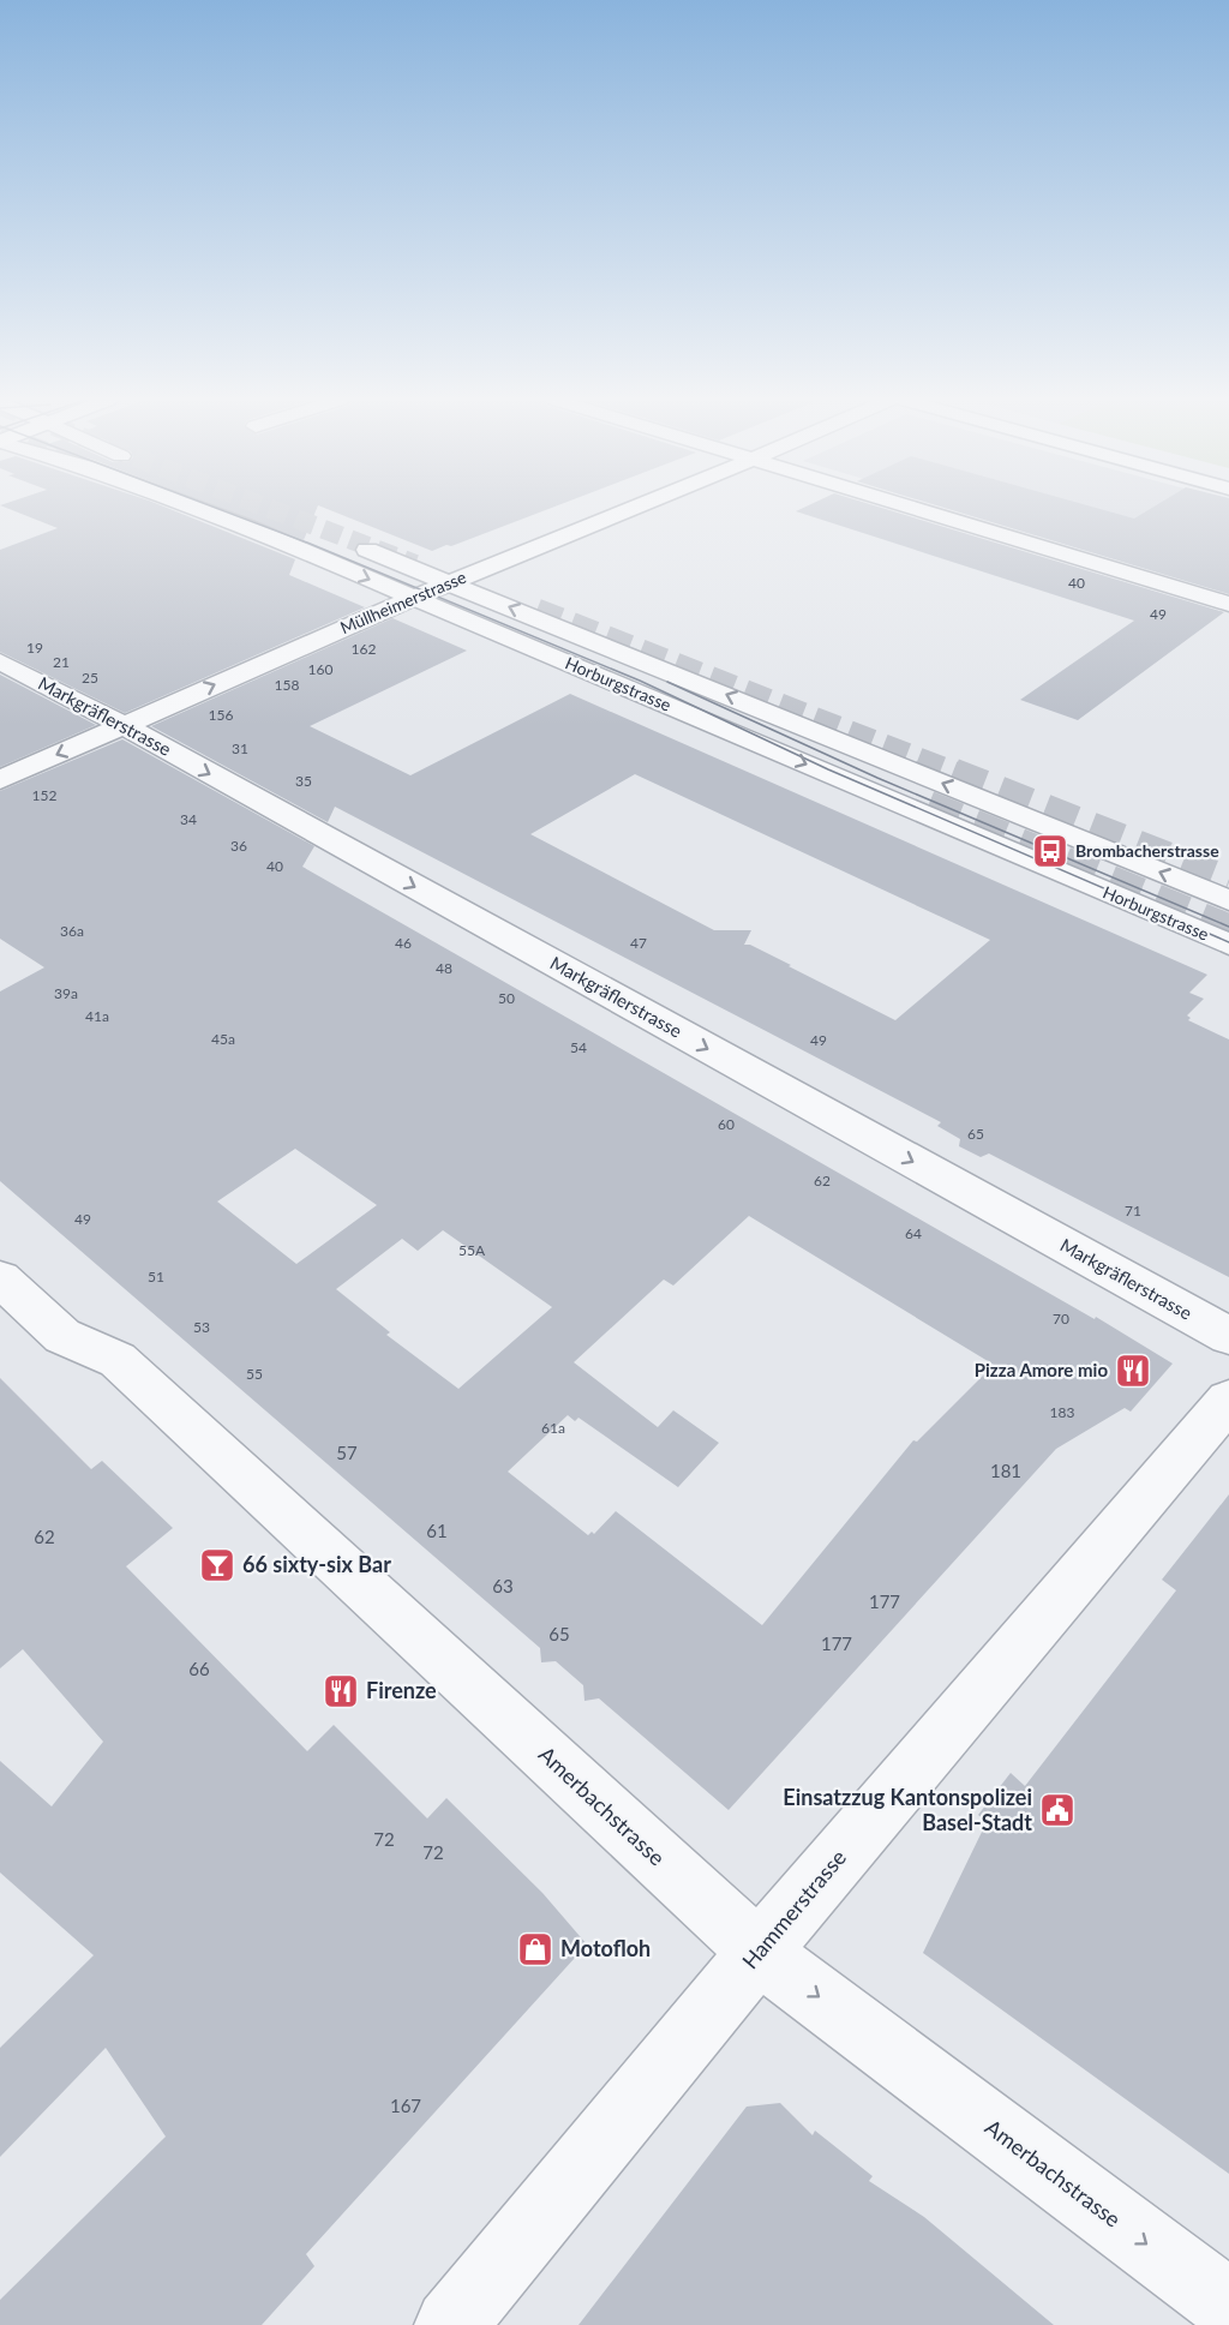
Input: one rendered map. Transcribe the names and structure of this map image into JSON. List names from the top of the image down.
{
  "streets": {
    "street": [
      "Müllheimerstrasse",
      "Horburgstrasse",
      "Markgräflerstrasse",
      "Amerbachstrasse",
      "Hammerstrasse"
    ]
  },
  "crossings": [
    ["Müllheimerstrasse", "Horburgstrasse"],
    ["Müllheimerstrasse", "Markgräflerstrasse"],
    ["Amerbachstrasse", "Hammerstrasse"]
  ],
  "one_way": ["Markgräflerstrasse", "Amerbachstrasse"],
  "places": {
    "bus stop": ["Brombacherstrasse"],
    "restaurant": ["Pizza Amore mio", "Firenze"],
    "bar": ["66 sixty-six Bar"],
    "public building": ["Einsatzzug Kantonspolizei Basel-Stadt"],
    "shop": ["Motofloh"]
  },
  "house_numbers": [
    "40",
    "49",
    "19",
    "162",
    "21",
    "160",
    "25",
    "158",
    "156",
    "31",
    "35",
    "152",
    "34",
    "36",
    "40",
    "36a",
    "46",
    "47",
    "48",
    "39a",
    "50",
    "41a",
    "45a",
    "49",
    "54",
    "60",
    "65",
    "62",
    "71",
    "49",
    "64",
    "55A",
    "51",
    "70",
    "53",
    "55",
    "183",
    "61a",
    "57",
    "181",
    "61",
    "62",
    "63",
    "177",
    "65",
    "177",
    "66",
    "72",
    "72",
    "167"
  ]
}
